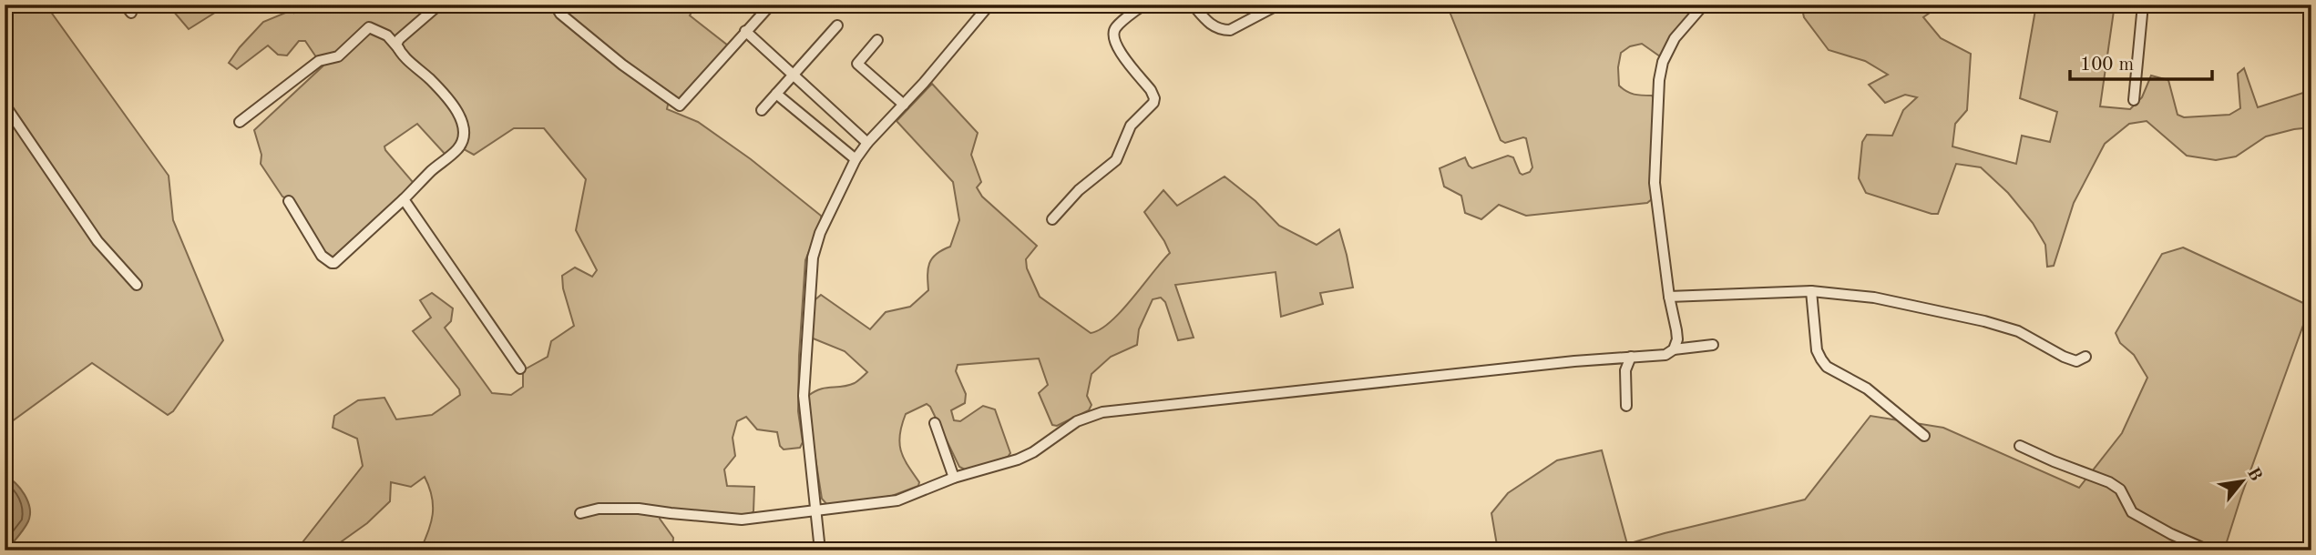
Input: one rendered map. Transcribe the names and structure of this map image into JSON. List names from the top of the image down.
{
  "scale_bar": "100 m",
  "north": "top right"
}
